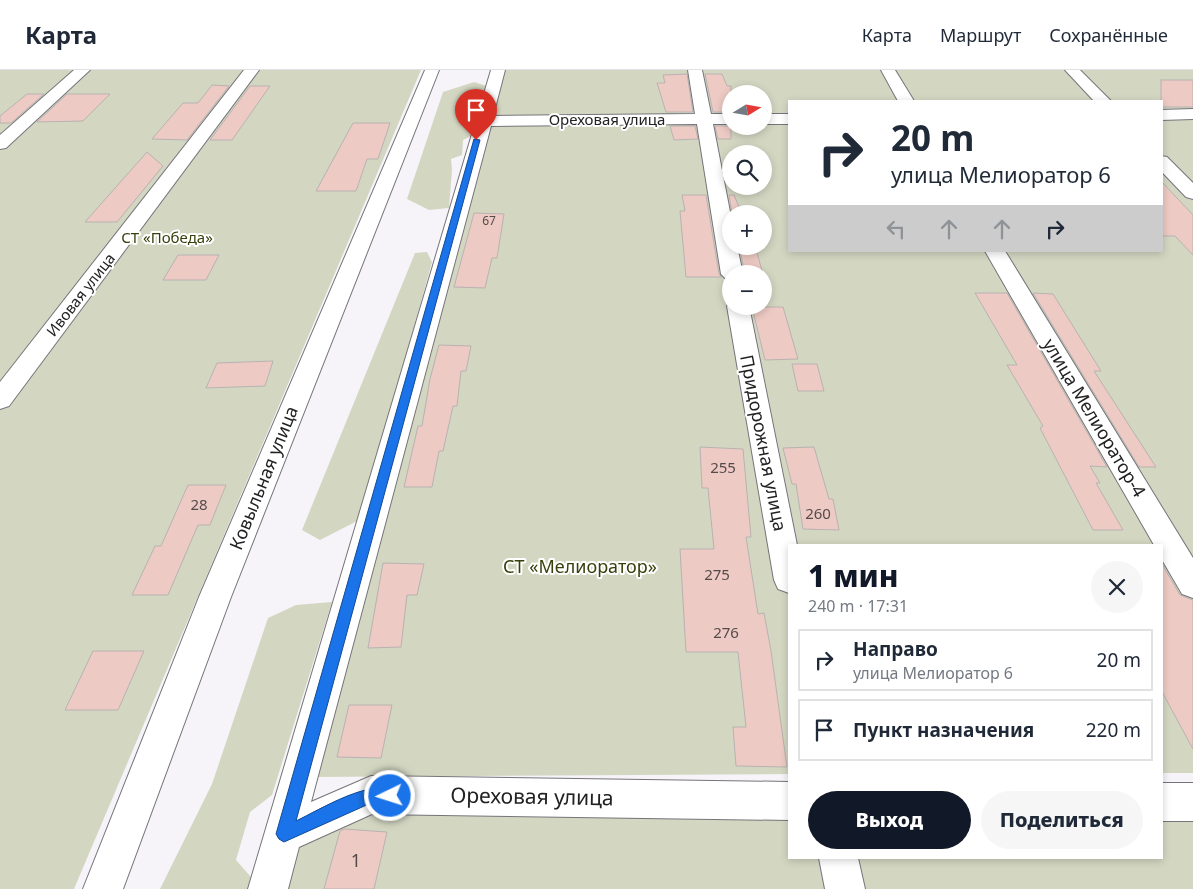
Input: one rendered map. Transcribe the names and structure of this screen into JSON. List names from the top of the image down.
{
  "streets": {
    "street": [
      "Ореховая улица",
      "Ивовая улица",
      "улица Мелиоратор-4",
      "Придорожная улица",
      "Ковыльная улица"
    ]
  },
  "parks": ["СТ «Победа»", "СТ «Мелиоратор»"],
  "house_numbers": [
    "67",
    "255",
    "28",
    "260",
    "275",
    "276",
    "1"
  ],
  "north": "right",
  "page": {
    "header": "Карта",
    "nav": ["Карта", "Маршрут", "Сохранённые"],
    "map_buttons": ["+", "−"],
    "turn": ["20 m", "улица Мелиоратор 6"],
    "heading": ["1 мин", "240 m · 17:31"],
    "list": [
      {
        "name": "Направо",
        "note": "улица Мелиоратор 6",
        "value": "20 m"
      },
      {
        "name": "Пункт назначения",
        "value": "220 m"
      }
    ],
    "buttons": ["Выход", "Поделиться"]
  }
}
